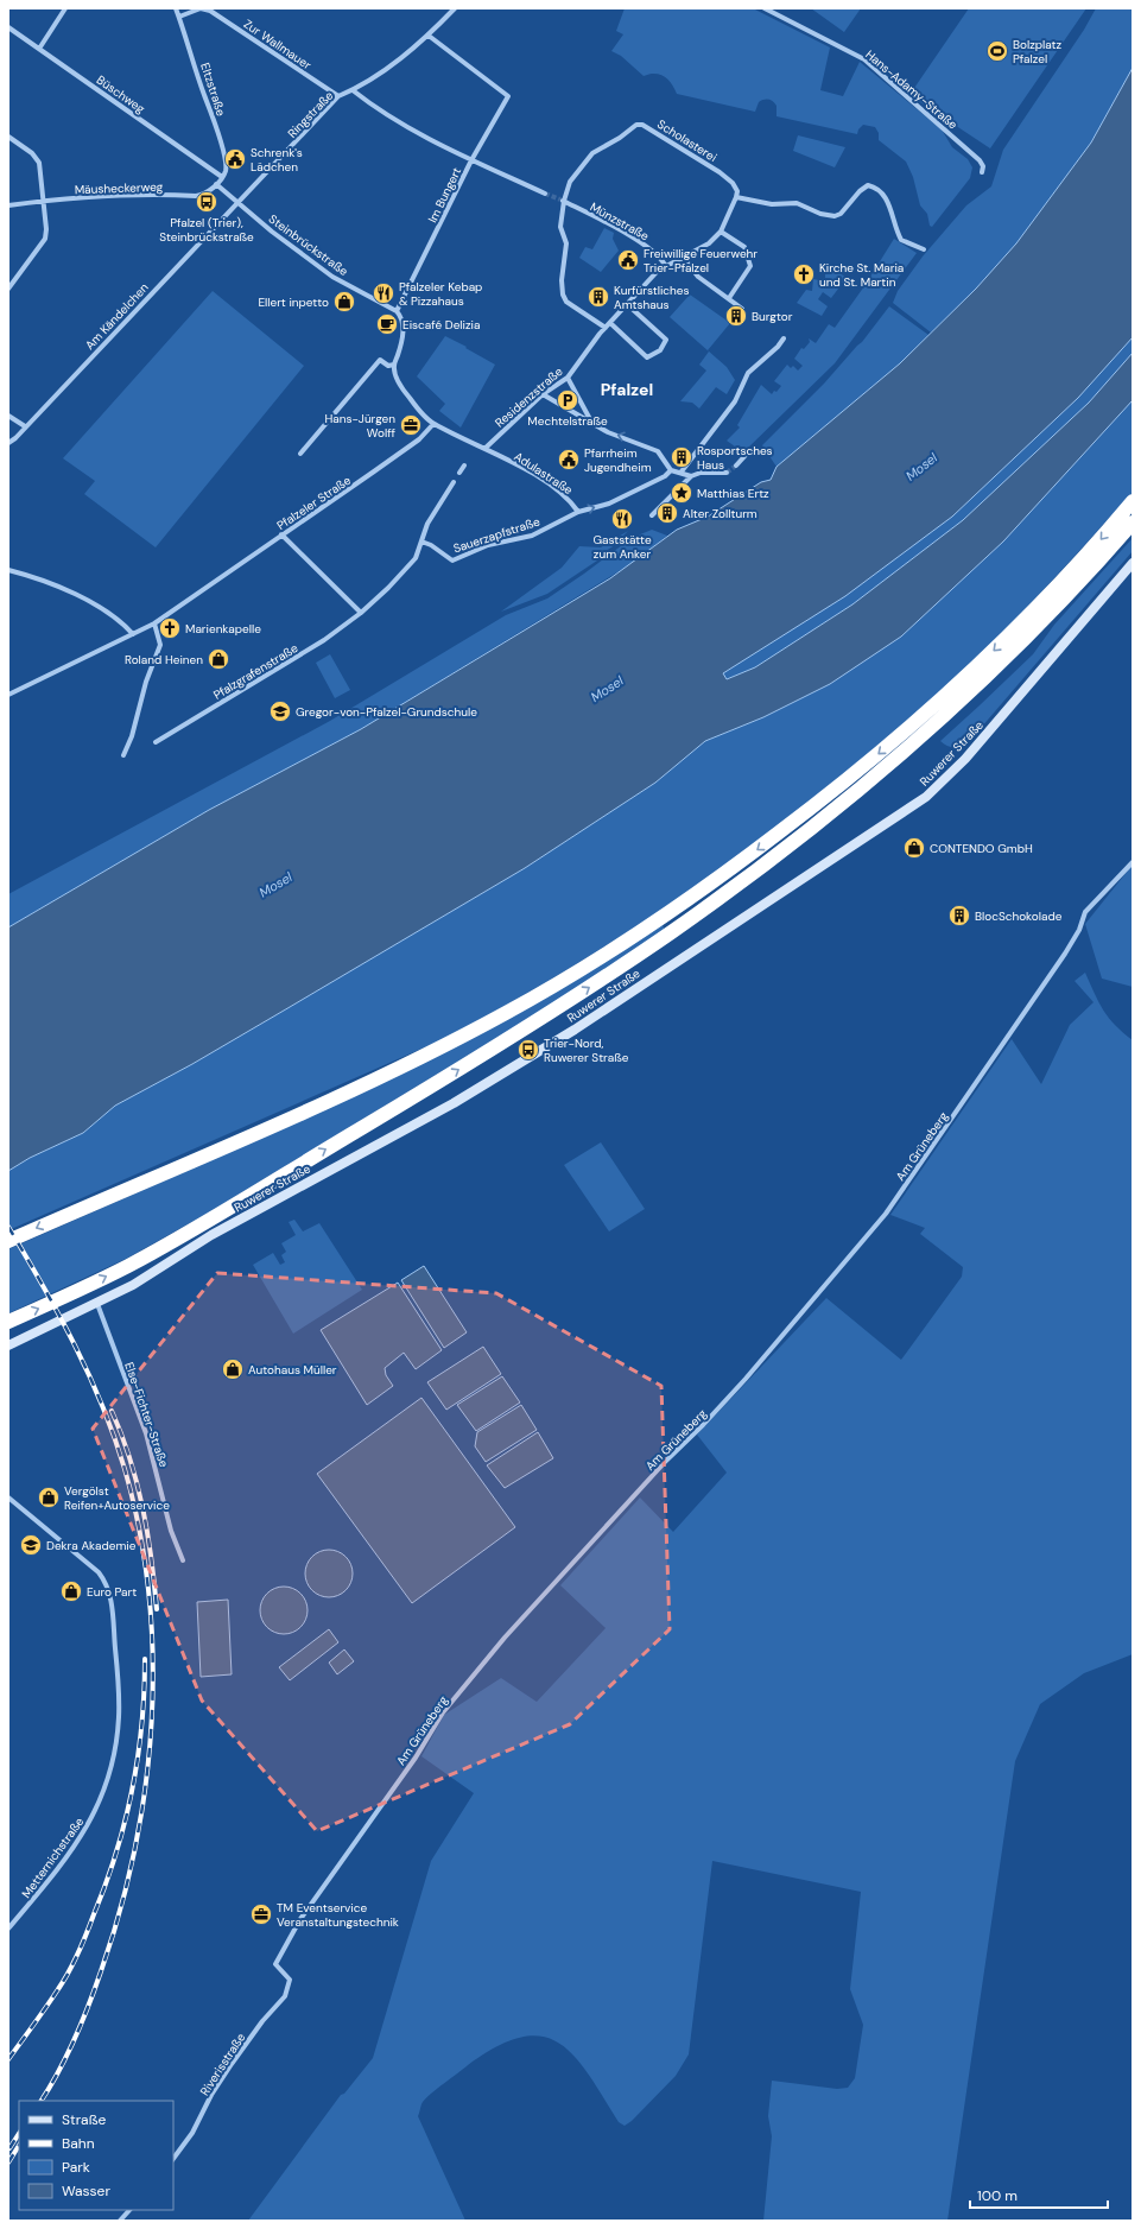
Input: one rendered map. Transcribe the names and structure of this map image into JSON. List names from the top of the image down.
{
  "streets": {
    "main road": ["Ruwerer Straße"],
    "street": [
      "Zur Wallmauer",
      "Eltzstraße",
      "Hans-Adamy-Straße",
      "Büschweg",
      "Ringstraße",
      "Scholasterei",
      "Mäusheckerweg",
      "Im Bungert",
      "Münzstraße",
      "Steinbrückstraße",
      "Am Kändelchen",
      "Residenzstraße",
      "Adulastraße",
      "Pfalzeler Straße",
      "Sauerzapfstraße",
      "Pfalzgrafenstraße",
      "Am Grüneberg",
      "Else-Fichter-Straße",
      "Metternichstraße",
      "Riverisstraße"
    ]
  },
  "crossings": [
    ["Zur Wallmauer", "Eltzstraße"],
    ["Zur Wallmauer", "Ringstraße"],
    ["Eltzstraße", "Büschweg"],
    ["Eltzstraße", "Mäusheckerweg"],
    ["Büschweg", "Mäusheckerweg"],
    ["Ringstraße", "Im Bungert"],
    ["Ringstraße", "Steinbrückstraße"],
    ["Ringstraße", "Am Kändelchen"],
    ["Scholasterei", "Münzstraße"],
    ["Scholasterei", "Residenzstraße"],
    ["Im Bungert", "Steinbrückstraße"],
    ["Münzstraße", "Residenzstraße"],
    ["Steinbrückstraße", "Am Kändelchen"],
    ["Residenzstraße", "Adulastraße"],
    ["Adulastraße", "Sauerzapfstraße"],
    ["Sauerzapfstraße", "Pfalzgrafenstraße"],
    ["Ruwerer Straße", "Else-Fichter-Straße"],
    ["Am Grüneberg", "Riverisstraße"]
  ],
  "districts": ["Pfalzel"],
  "water": ["Mosel"],
  "places": {
    "sports": ["Bolzplatz Pfalzel"],
    "public building": ["Schrenk's Lädchen", "Freiwillige Feuerwehr Trier-Pfalzel", "Pfarrheim Jugendheim"],
    "bus stop": ["Pfalzel (Trier), Steinbrückstraße", "Trier-Nord, Ruwerer Straße"],
    "church": ["Kirche St. Maria und St. Martin", "Marienkapelle"],
    "restaurant": ["Pfalzeler Kebap & Pizzahaus", "Gaststätte zum Anker"],
    "building": [
      "Kurfürstliches Amtshaus",
      "Burgtor",
      "Rosportsches Haus",
      "Alter Zollturm",
      "BlocSchokolade"
    ],
    "shop": [
      "Ellert inpetto",
      "Roland Heinen",
      "CONTENDO GmbH",
      "Autohaus Müller",
      "Vergölst Reifen+Autoservice",
      "Euro Part"
    ],
    "cafe": ["Eiscafé Delizia"],
    "parking": ["Mechtelstraße"],
    "office": ["Hans-Jürgen Wolff", "TM Eventservice Veranstaltungstechnik"],
    "place": ["Matthias Ertz"],
    "school or university": ["Gregor-von-Pfalzel-Grundschule", "Dekra Akademie"]
  },
  "legend": [
    "Straße",
    "Bahn",
    "Park",
    "Wasser"
  ],
  "scale_bar": "100 m"
}
